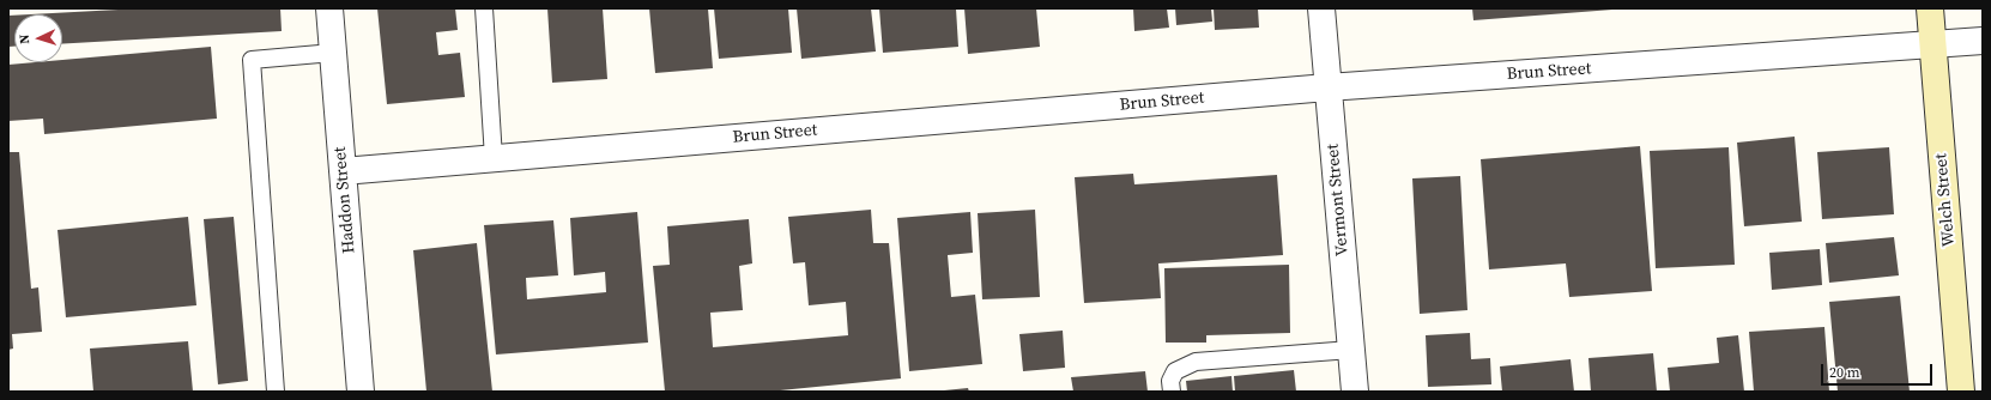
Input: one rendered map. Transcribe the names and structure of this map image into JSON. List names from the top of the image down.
{
  "streets": {
    "street": [
      "Brun Street",
      "Haddon Street",
      "Vermont Street",
      "Welch Street"
    ]
  },
  "crossings": [
    ["Brun Street", "Haddon Street"],
    ["Brun Street", "Vermont Street"],
    ["Brun Street", "Welch Street"]
  ],
  "scale_bar": "20 m",
  "north": "left"
}
